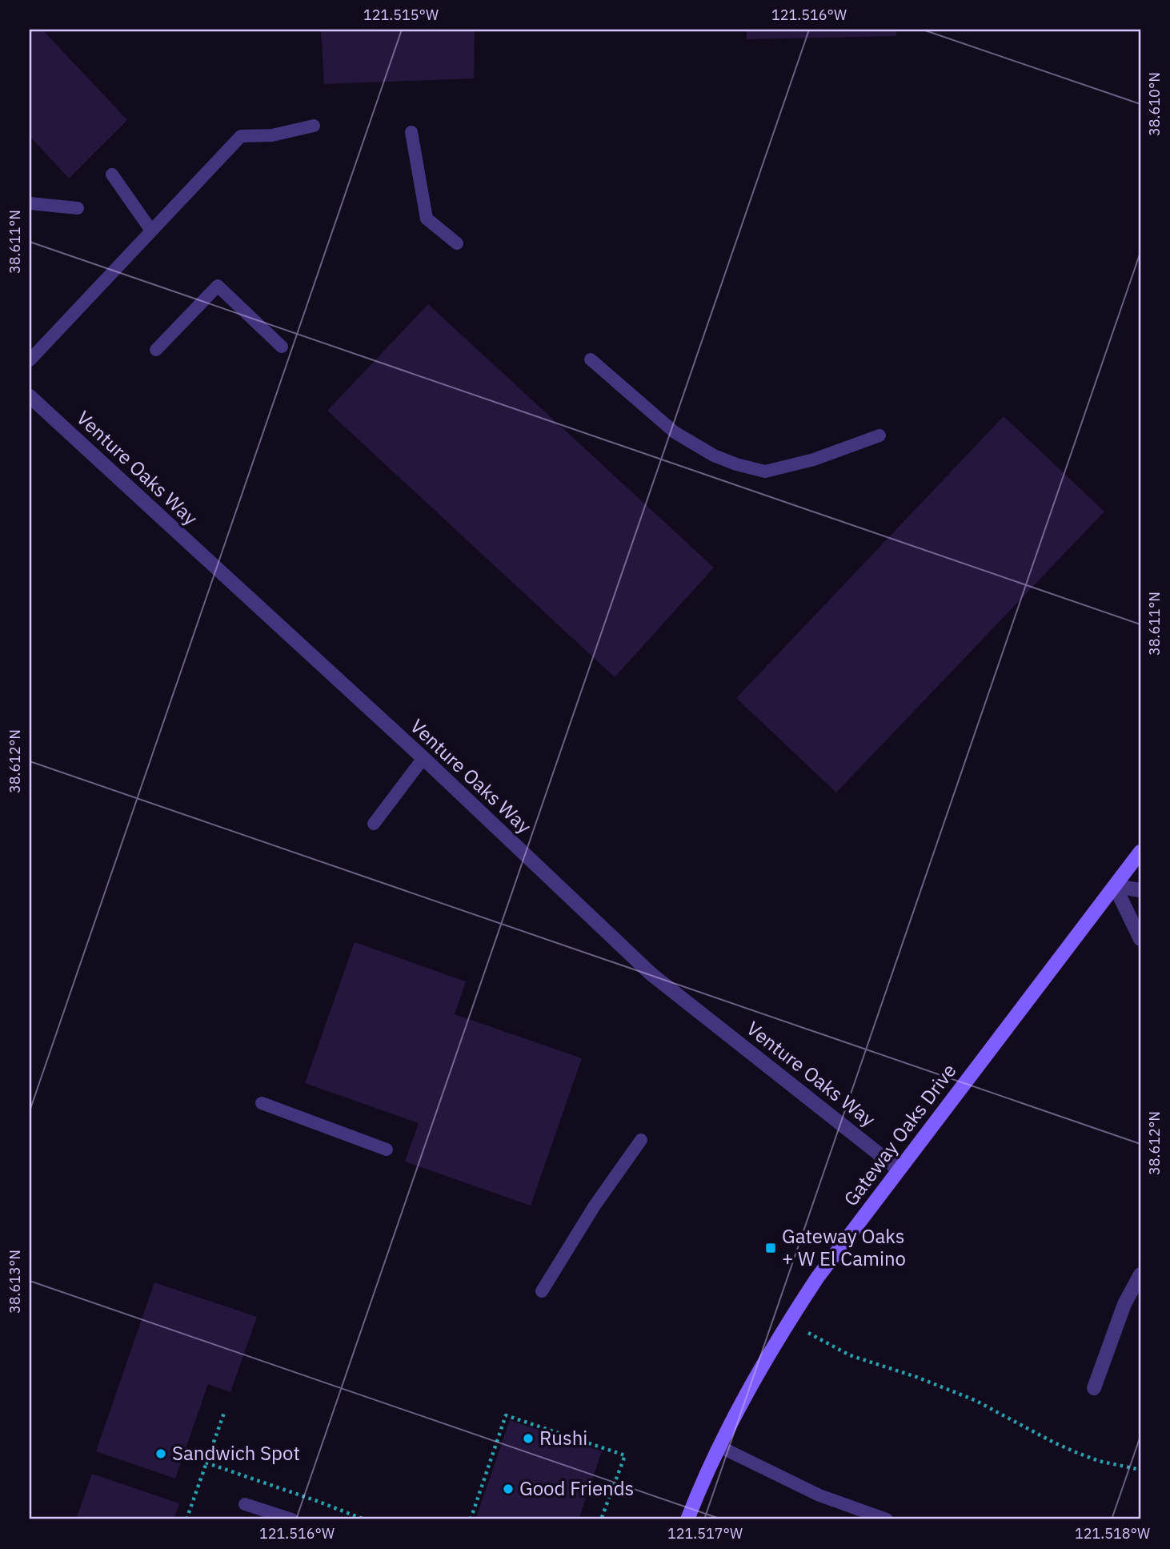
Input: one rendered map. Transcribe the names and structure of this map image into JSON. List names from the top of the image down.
{
  "streets": {
    "street": ["Venture Oaks Way", "Gateway Oaks Drive"]
  },
  "crossings": [
    ["Venture Oaks Way", "Gateway Oaks Drive"]
  ],
  "places": {
    "transit": ["Gateway Oaks + W El Camino"],
    "other": ["Rushi", "Sandwich Spot", "Good Friends"]
  },
  "coordinates": [
    "121.515°W",
    "121.516°W",
    "38.610°N",
    "38.611°N",
    "38.612°N",
    "38.613°N",
    "121.517°W",
    "121.518°W"
  ]
}
